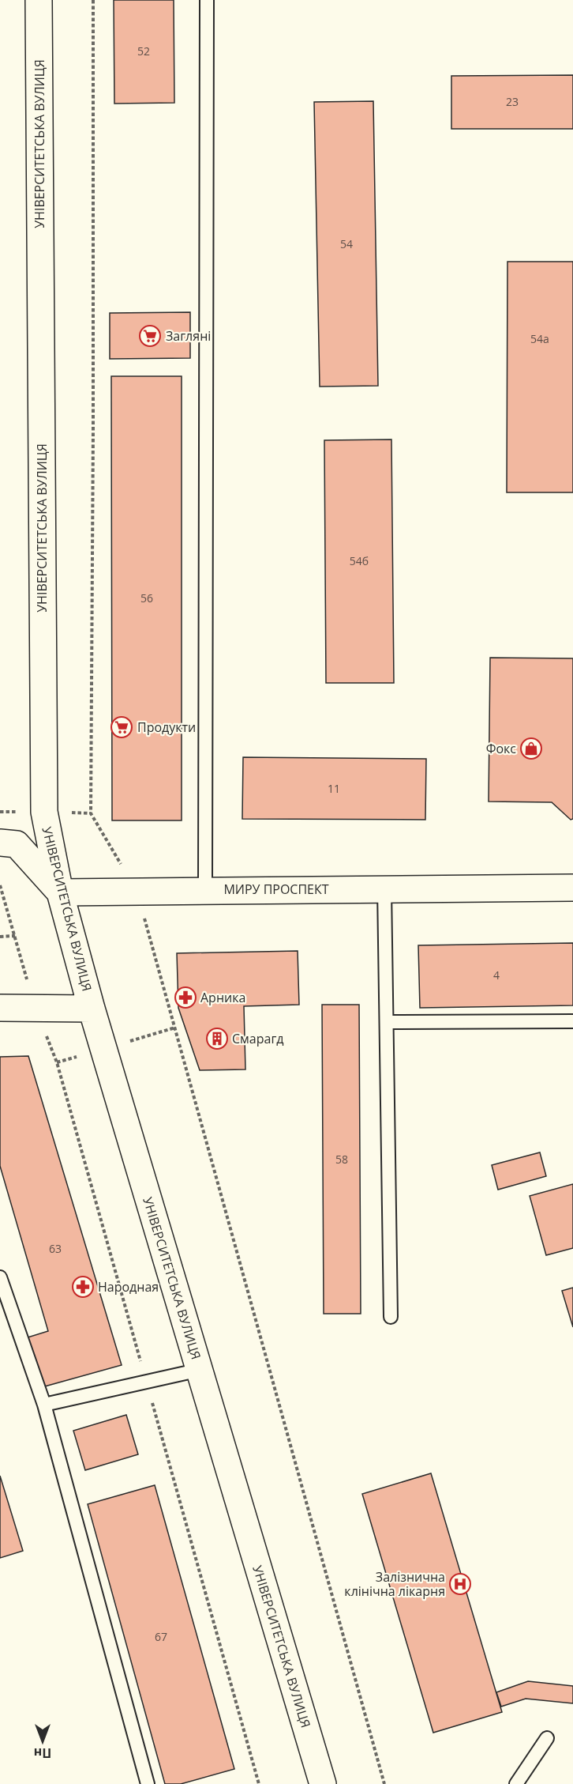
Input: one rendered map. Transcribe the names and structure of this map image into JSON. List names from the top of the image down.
{
  "streets": {
    "main road": ["УНІВЕРСИТЕТСЬКА ВУЛИЦЯ", "МИРУ ПРОСПЕКТ"]
  },
  "crossings": [
    ["УНІВЕРСИТЕТСЬКА ВУЛИЦЯ", "МИРУ ПРОСПЕКТ"]
  ],
  "places": {
    "supermarket": ["Загляні", "Продукти"],
    "shop": ["Фокс"],
    "pharmacy": ["Арника", "Народная"],
    "building": ["Смарагд"],
    "hospital": ["Залізнична клінічна лікарня"]
  },
  "house_numbers": [
    "52",
    "23",
    "54",
    "54а",
    "54б",
    "56",
    "11",
    "4",
    "58",
    "63",
    "67"
  ],
  "north": "bottom"
}
